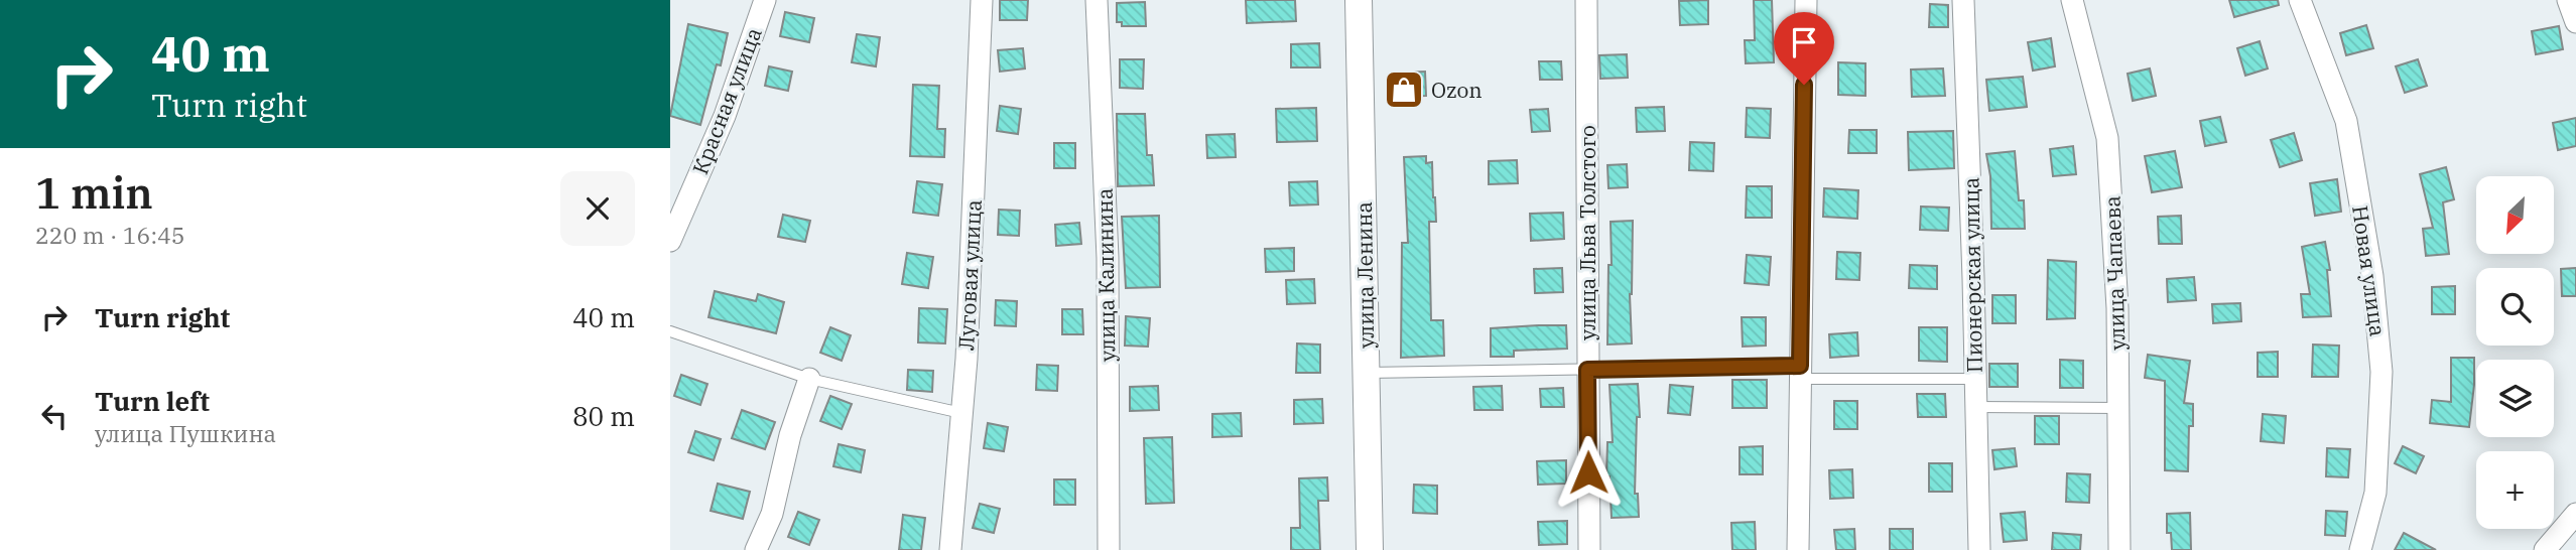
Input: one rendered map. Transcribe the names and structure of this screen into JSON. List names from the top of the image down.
{
  "streets": {
    "street": [
      "Красная улица",
      "улица Льва Толстого",
      "Новая улица",
      "улица Чапаева",
      "Луговая улица",
      "улица Калинина",
      "улица Ленина",
      "Пионерская улица"
    ]
  },
  "places": {
    "shop": ["Ozon"]
  },
  "north": "bottom left",
  "page": {
    "turn": ["40 m", "Turn right"],
    "heading": ["1 min", "220 m · 16:45"],
    "map_buttons": "+",
    "list": [
      {
        "name": "Turn right",
        "value": "40 m"
      },
      {
        "name": "Turn left",
        "note": "улица Пушкина",
        "value": "80 m"
      }
    ]
  }
}
